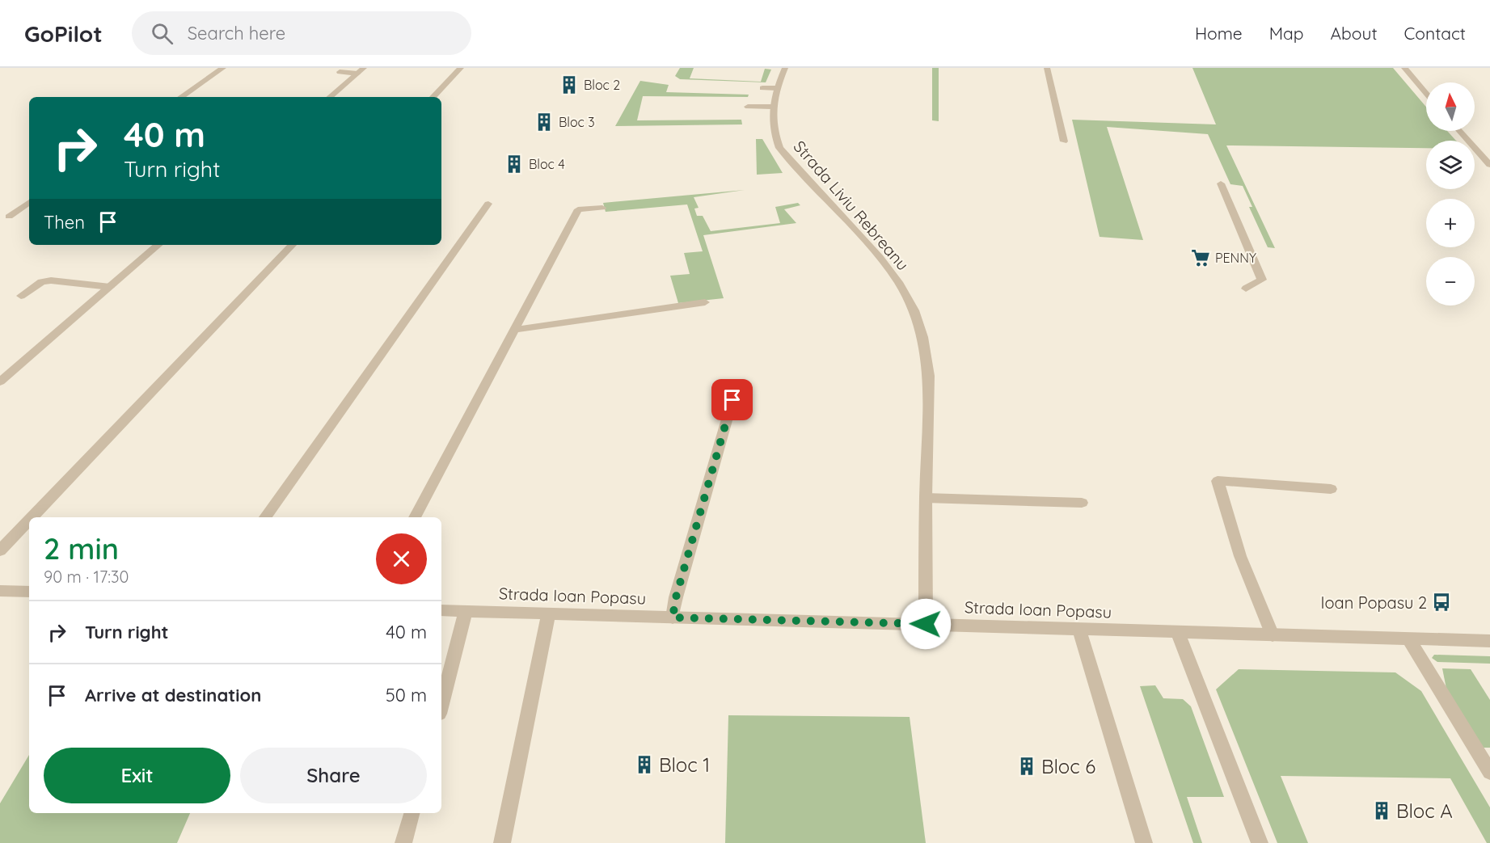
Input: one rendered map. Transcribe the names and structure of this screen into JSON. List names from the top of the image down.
{
  "streets": {
    "street": ["Strada Liviu Rebreanu", "Strada Ioan Popasu"]
  },
  "crossings": [
    ["Strada Liviu Rebreanu", "Strada Ioan Popasu"]
  ],
  "places": {
    "building": [
      "Bloc 2",
      "Bloc 3",
      "Bloc 4",
      "Bloc 1",
      "Bloc 6",
      "Bloc A"
    ],
    "supermarket": ["PENNY"],
    "bus stop": ["Ioan Popasu 2"]
  },
  "north": "top",
  "page": {
    "header": "GoPilot",
    "search": "Search here",
    "nav": [
      "Home",
      "Map",
      "About",
      "Contact"
    ],
    "map_buttons": ["+", "−"],
    "turn": ["40 m", "Turn right"],
    "then": "Then",
    "heading": ["2 min", "90 m · 17:30"],
    "list": [
      {
        "name": "Turn right",
        "value": "40 m"
      },
      {
        "name": "Arrive at destination",
        "value": "50 m"
      }
    ],
    "buttons": ["Exit", "Share"]
  }
}
